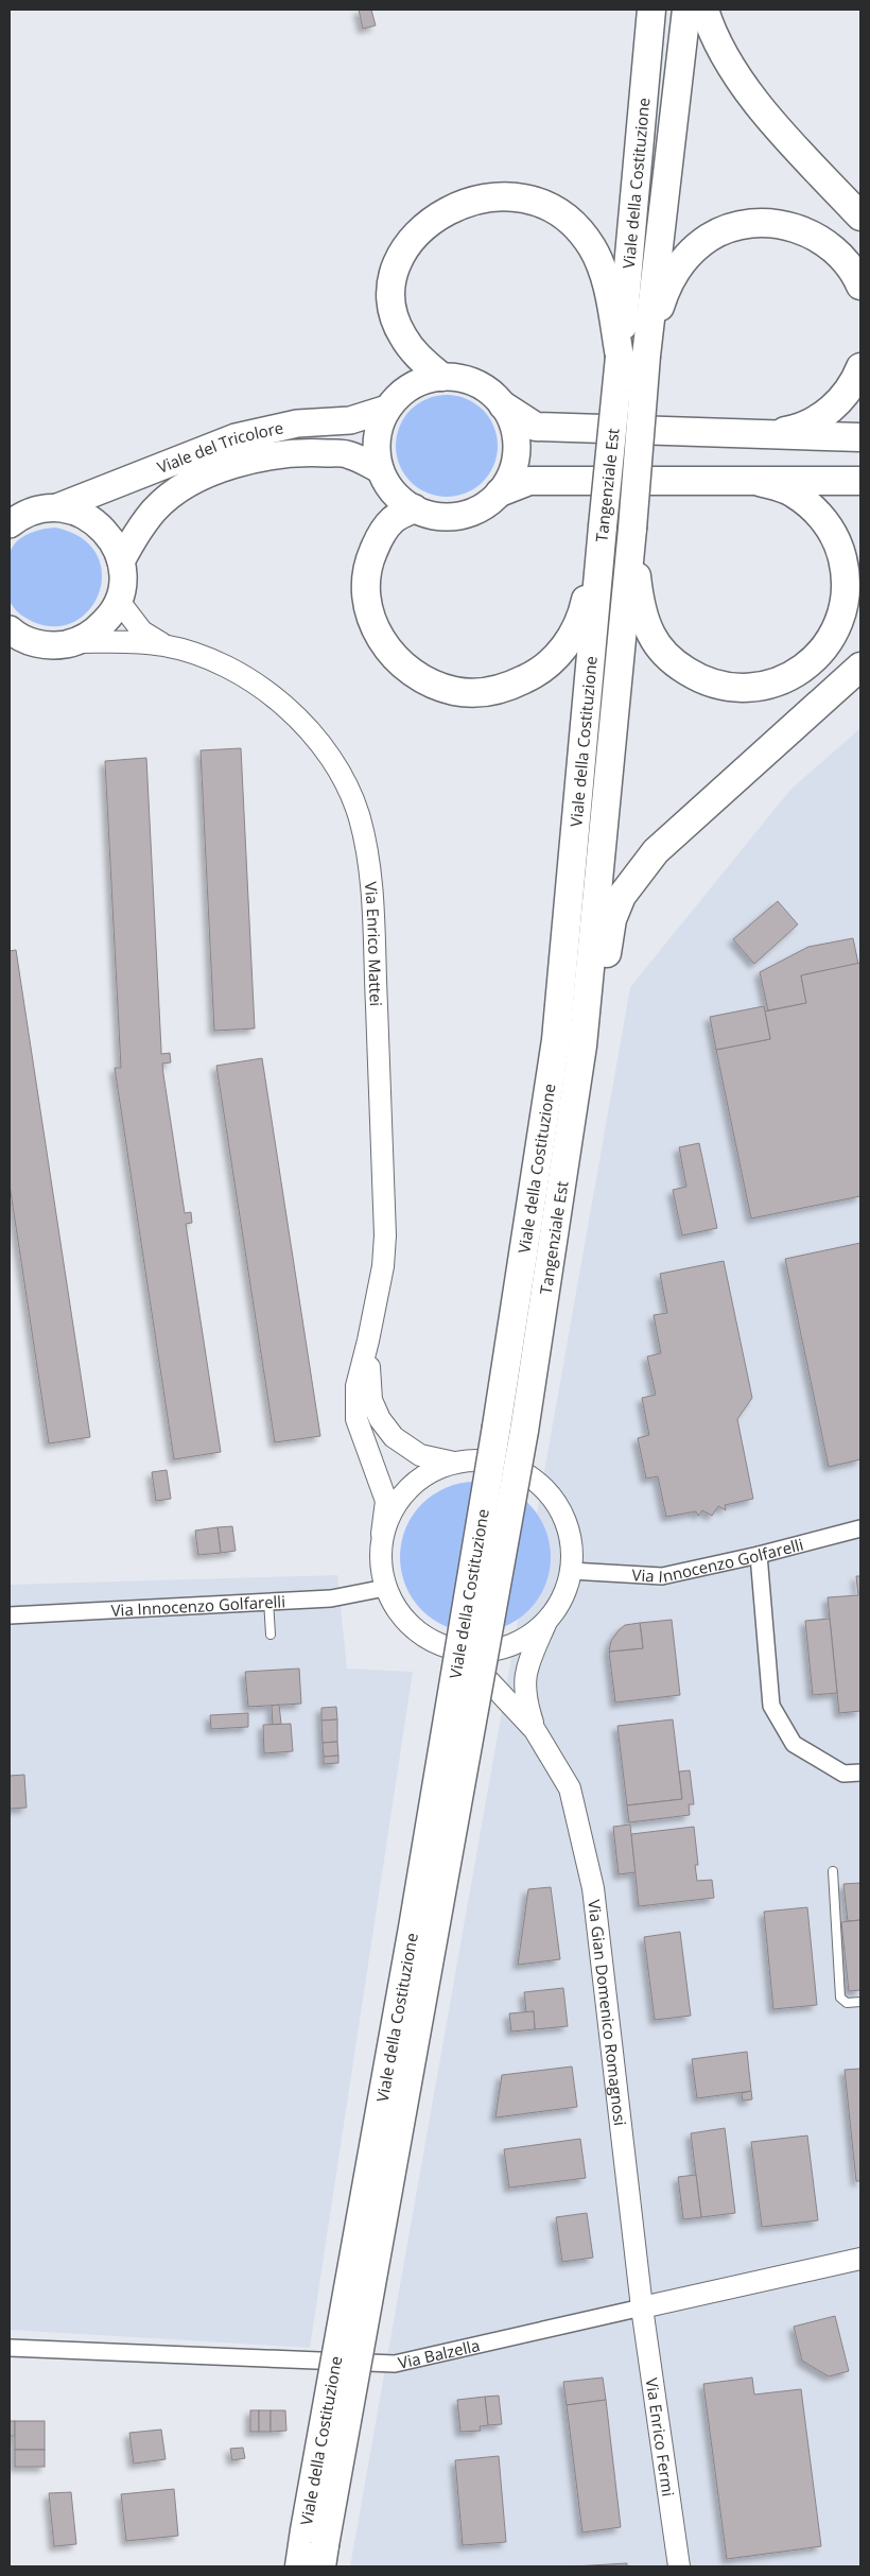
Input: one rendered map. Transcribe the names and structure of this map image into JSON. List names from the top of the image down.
{
  "streets": {
    "highway": ["Viale della Costituzione", "Tangenziale Est"],
    "main road": ["Viale del Tricolore"],
    "street": [
      "Via Enrico Mattei",
      "Via Innocenzo Golfarelli",
      "Via Gian Domenico Romagnosi",
      "Via Balzella",
      "Via Enrico Fermi"
    ]
  },
  "crossings": [
    ["Viale della Costituzione", "Tangenziale Est"],
    ["Via Enrico Mattei", "Via Innocenzo Golfarelli"],
    ["Via Enrico Mattei", "Via Gian Domenico Romagnosi"],
    ["Via Gian Domenico Romagnosi", "Via Balzella"],
    ["Via Gian Domenico Romagnosi", "Via Enrico Fermi"],
    ["Via Balzella", "Via Enrico Fermi"]
  ]
}
